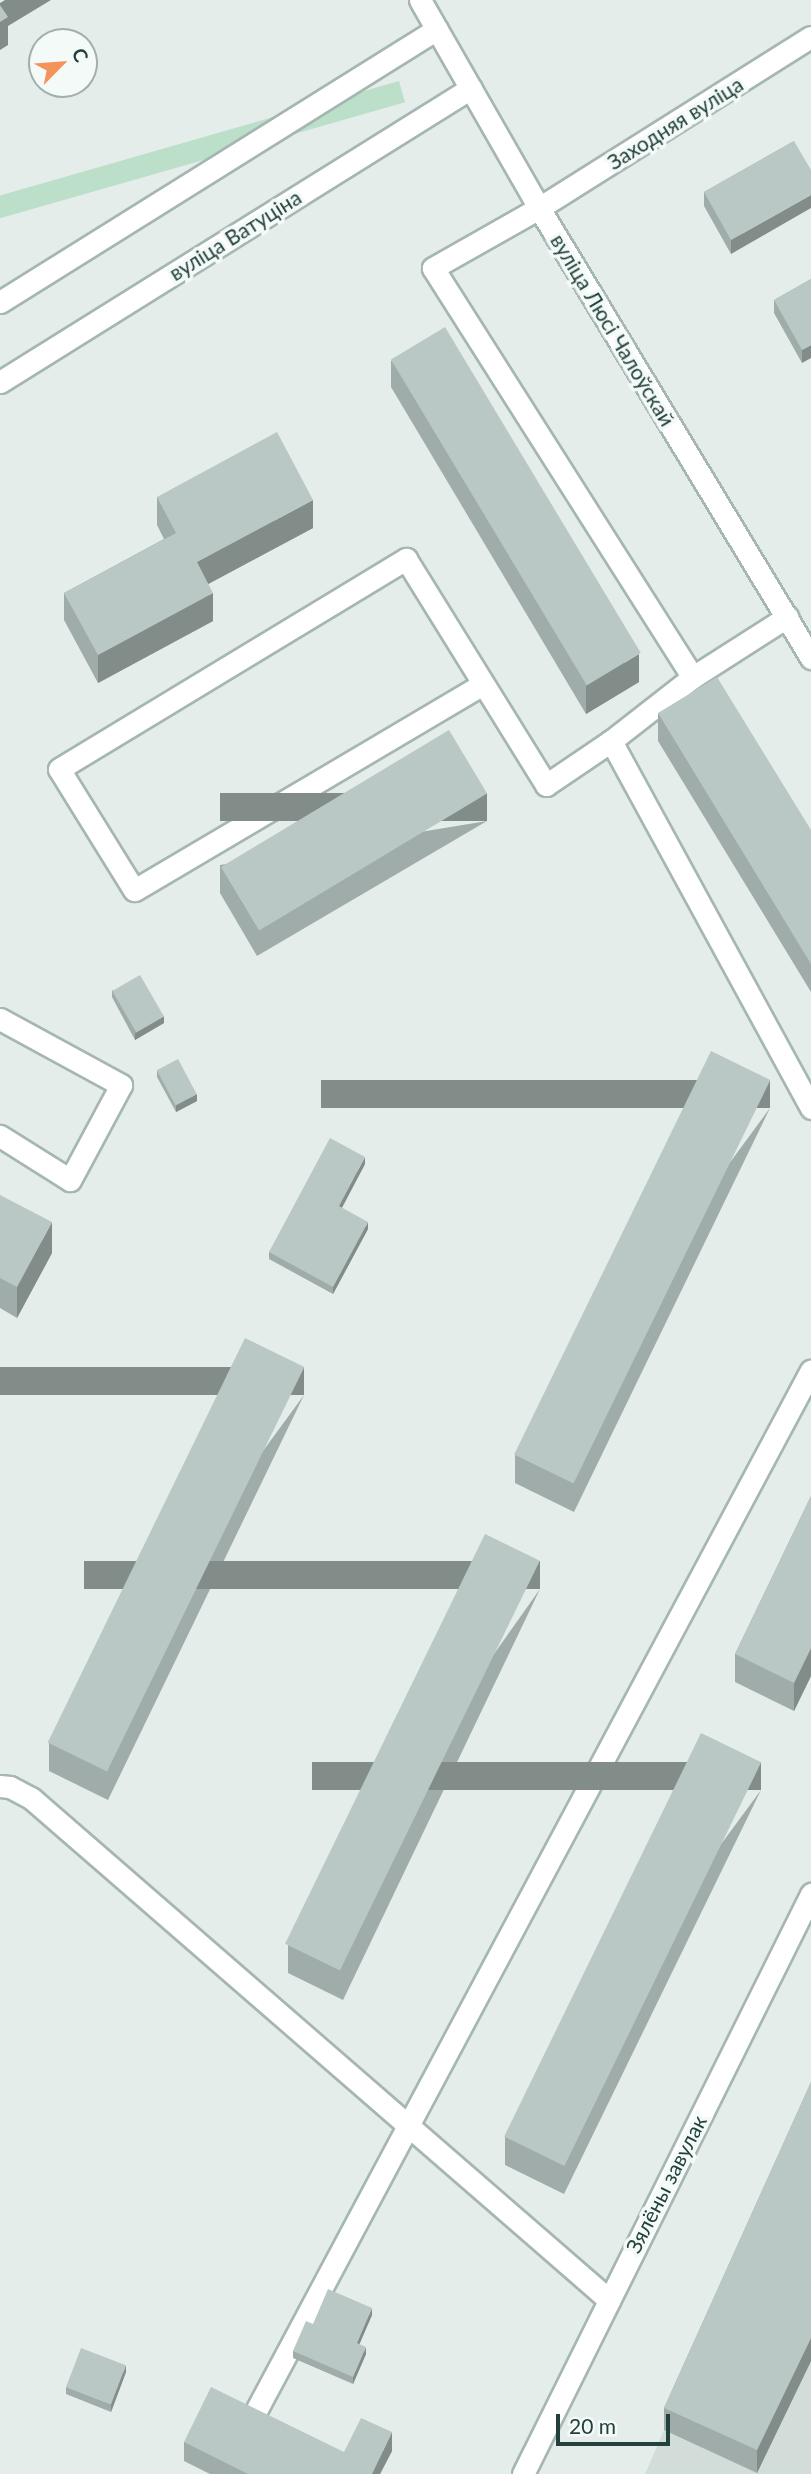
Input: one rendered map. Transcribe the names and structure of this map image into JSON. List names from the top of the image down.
{
  "streets": {
    "street": [
      "Заходняя вуліца",
      "вуліца Ватуціна",
      "вуліца Люсі Чалоўскай",
      "Зялёны завулак"
    ]
  },
  "crossings": [
    ["Заходняя вуліца", "вуліца Люсі Чалоўскай"],
    ["вуліца Ватуціна", "вуліца Люсі Чалоўскай"]
  ],
  "scale_bar": "20 m",
  "north": "top right"
}
